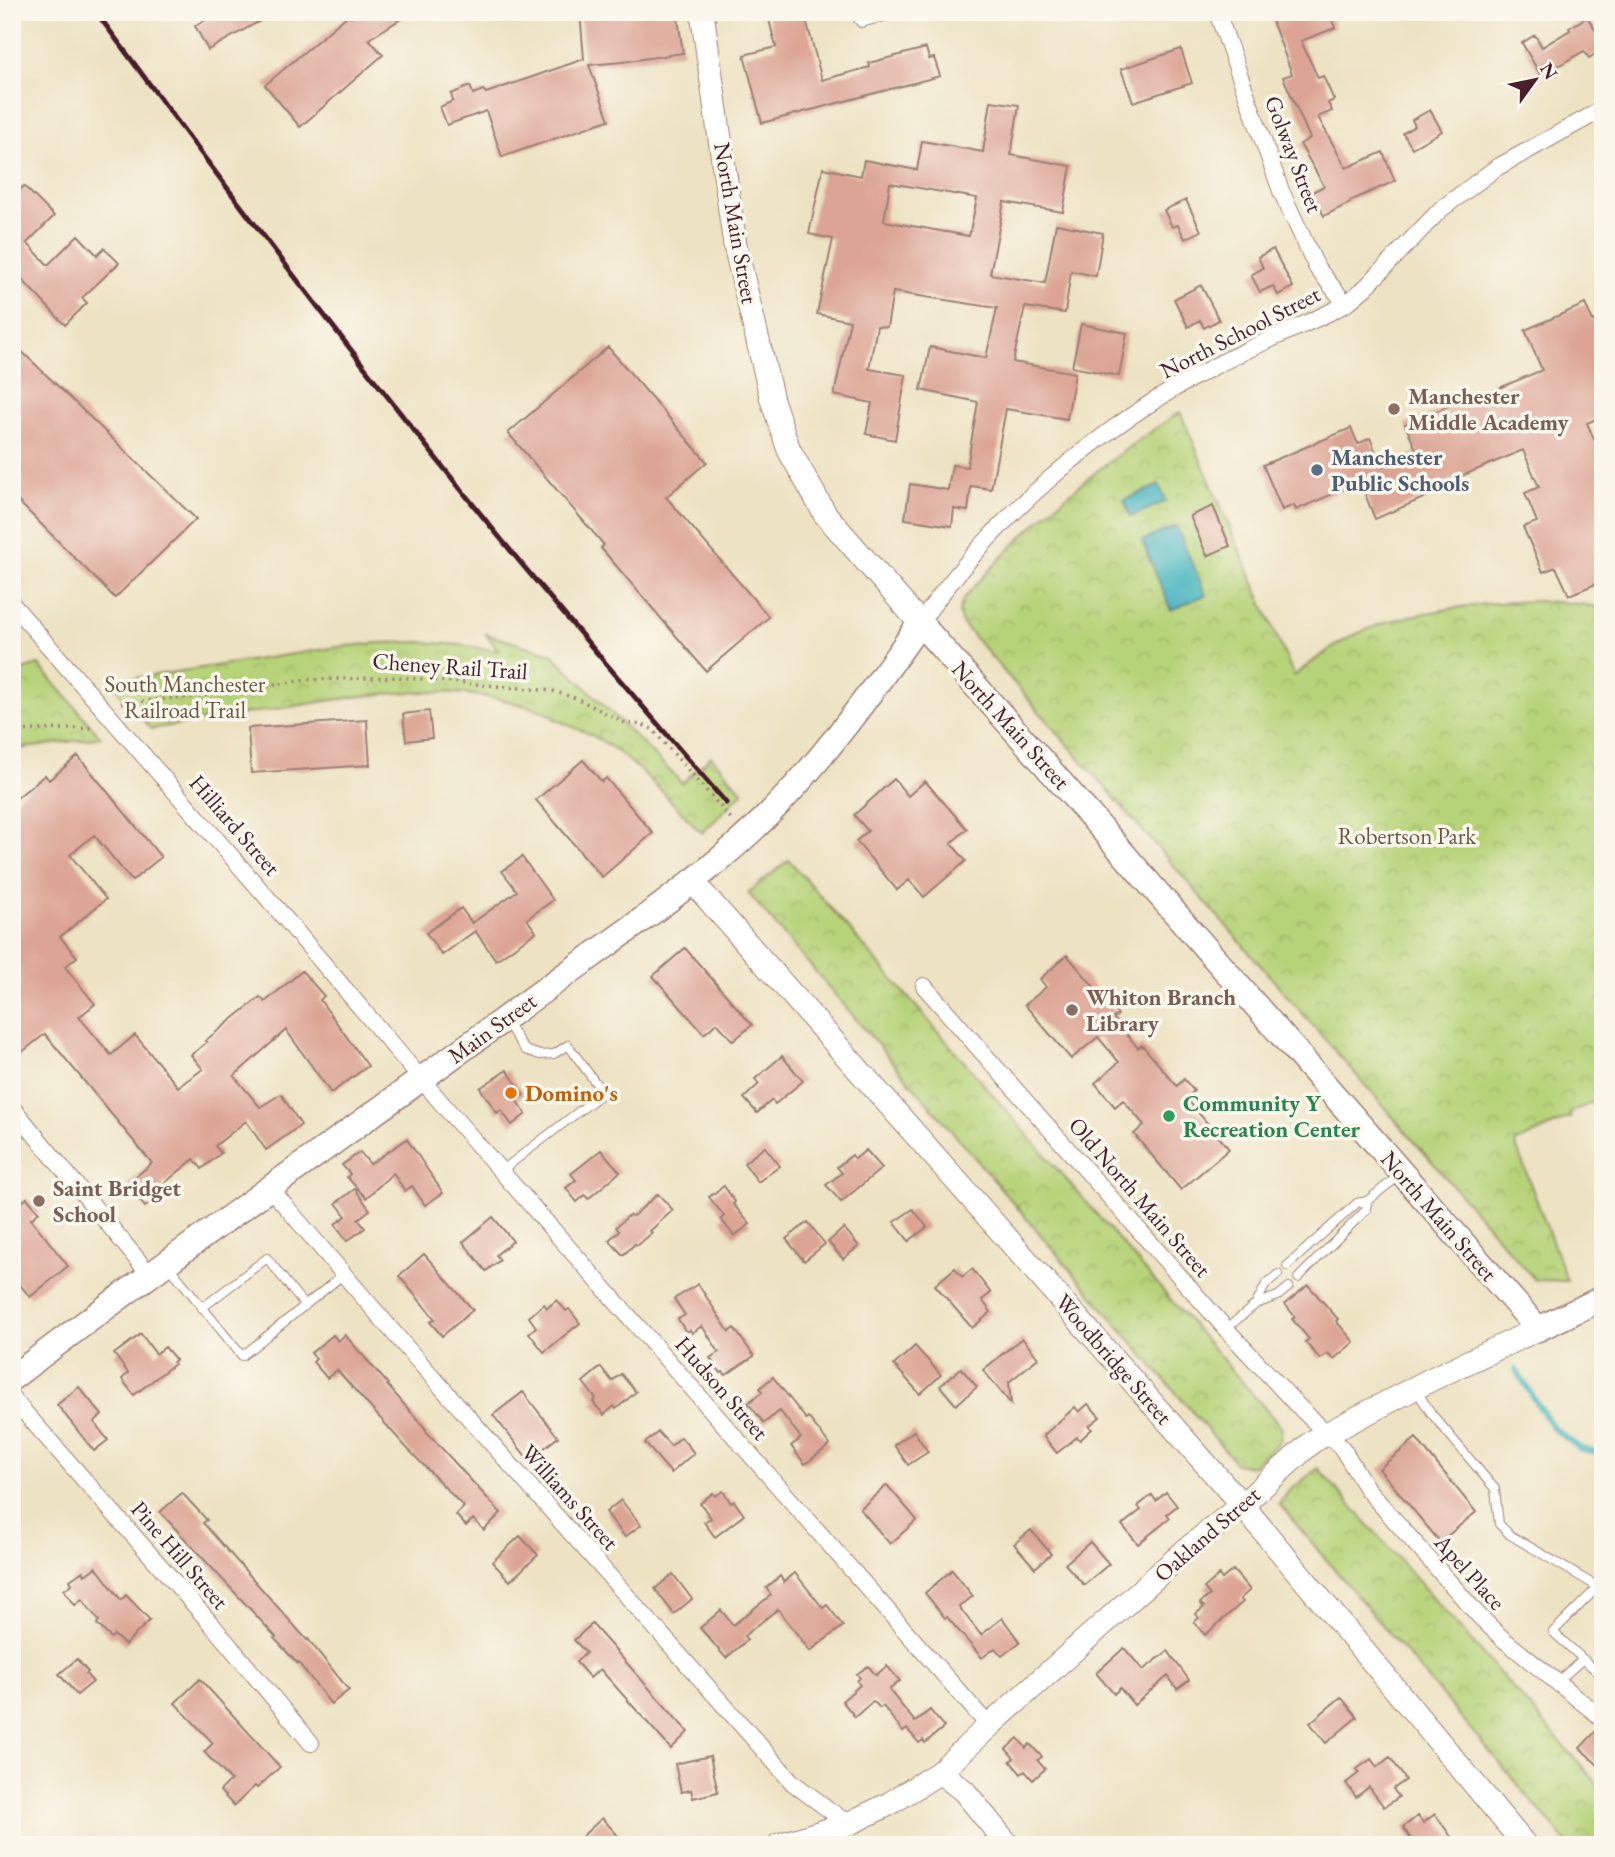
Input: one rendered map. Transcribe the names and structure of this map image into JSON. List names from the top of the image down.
{
  "streets": {
    "main road": [
      "North Main Street",
      "Main Street",
      "Woodbridge Street",
      "Oakland Street"
    ],
    "street": [
      "Golway Street",
      "North School Street",
      "Hilliard Street",
      "Old North Main Street",
      "Hudson Street",
      "Williams Street",
      "Pine Hill Street",
      "Apel Place"
    ],
    "path": ["Cheney Rail Trail"]
  },
  "crossings": [
    ["Golway Street", "North School Street"],
    ["North Main Street", "North School Street"],
    ["North Main Street", "Main Street"],
    ["North Main Street", "Oakland Street"],
    ["North School Street", "Main Street"],
    ["Hilliard Street", "Main Street"],
    ["Hilliard Street", "Hudson Street"],
    ["Main Street", "Woodbridge Street"],
    ["Main Street", "Hudson Street"],
    ["Main Street", "Williams Street"],
    ["Old North Main Street", "Oakland Street"],
    ["Old North Main Street", "Apel Place"],
    ["Woodbridge Street", "Oakland Street"],
    ["Hudson Street", "Oakland Street"],
    ["Williams Street", "Oakland Street"],
    ["Oakland Street", "Apel Place"]
  ],
  "parks": ["South Manchester Railroad Trail", "Robertson Park"],
  "places": [
    "Manchester Middle Academy",
    "Manchester Public Schools",
    "Whiton Branch Library",
    "Domino's",
    "Community Y Recreation Center",
    "Saint Bridget School"
  ],
  "north": "top right"
}
